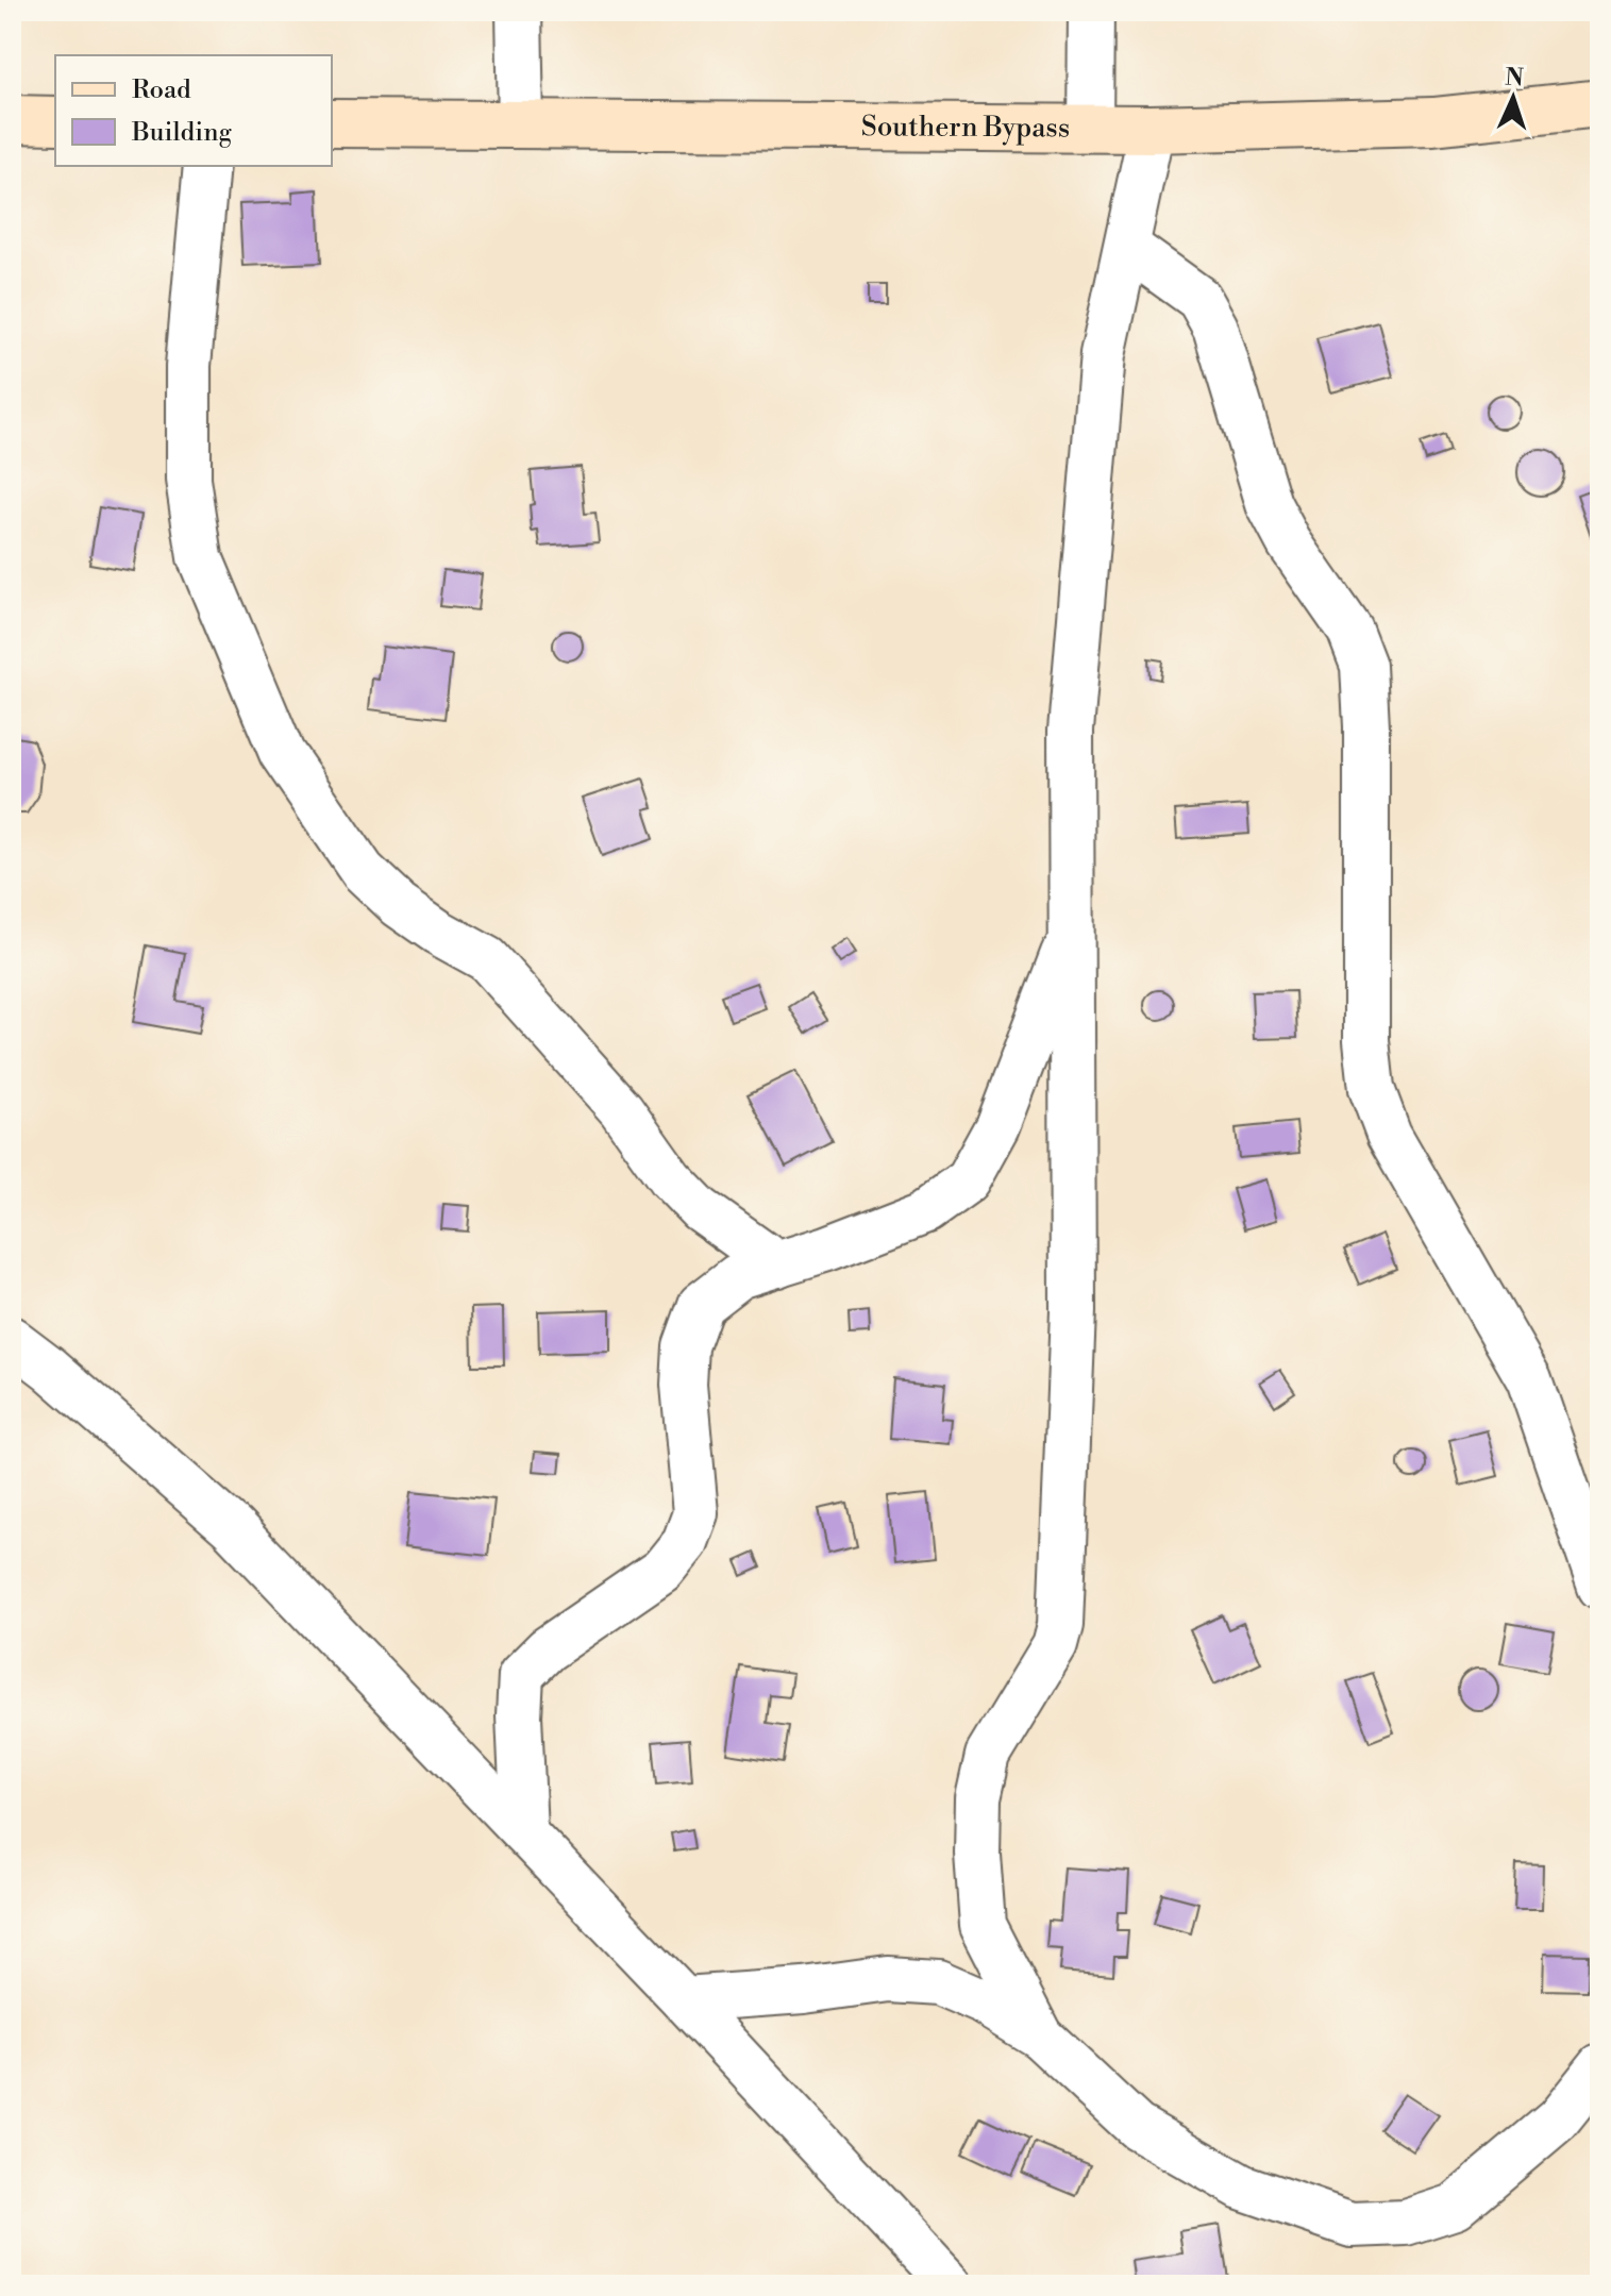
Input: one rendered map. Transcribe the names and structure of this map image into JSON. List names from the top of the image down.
{
  "streets": {
    "street": ["Southern Bypass"]
  },
  "legend": ["Road", "Building"],
  "north": "top"
}
